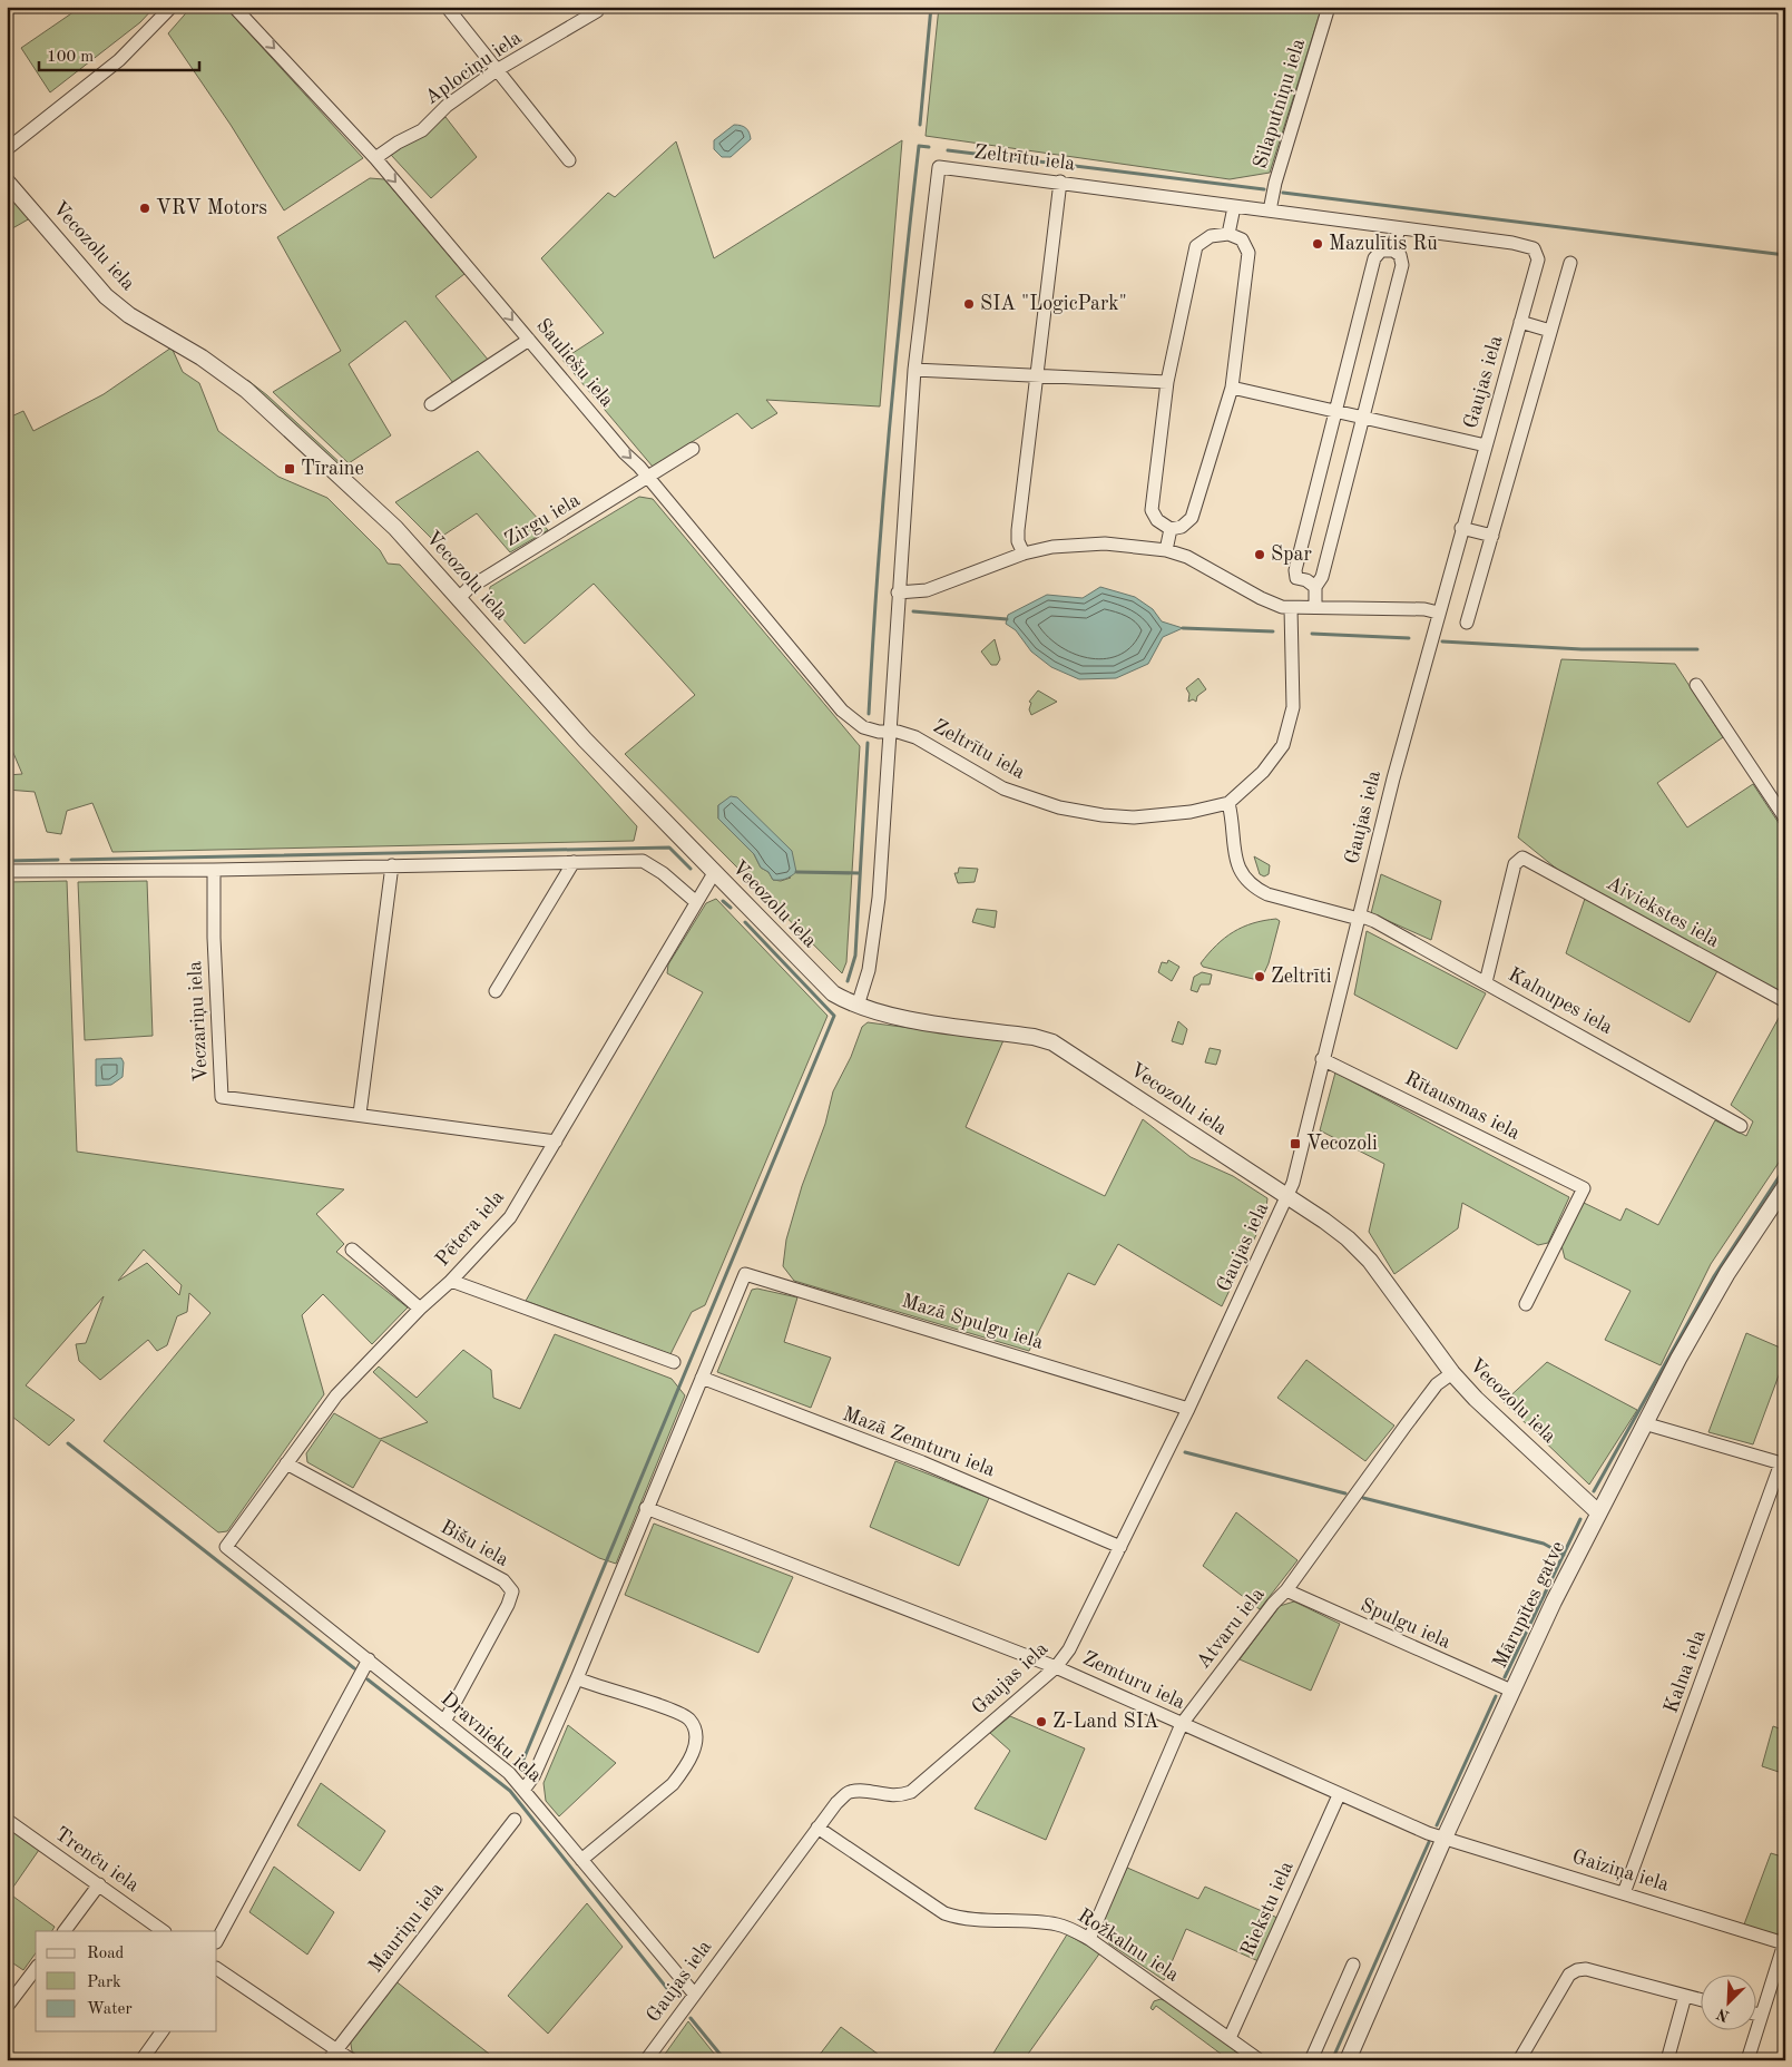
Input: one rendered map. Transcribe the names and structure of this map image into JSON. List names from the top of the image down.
{
  "streets": {
    "street": [
      "Aplociņu iela",
      "Silaputniņu iela",
      "Zeltrītu iela",
      "Vecozolu iela",
      "Sauliešu iela",
      "Gaujas iela",
      "Zirgu iela",
      "Aiviekstes iela",
      "Kalnupes iela",
      "Veczariņu iela",
      "Rītausmas iela",
      "Pētera iela",
      "Mazā Spulgu iela",
      "Mazā Zemturu iela",
      "Bišu iela",
      "Mārupītes gatve",
      "Spulgu iela",
      "Atvaru iela",
      "Kalna iela",
      "Zemturu iela",
      "Dravnieku iela",
      "Trenču iela",
      "Gaiziņa iela",
      "Riekstu iela",
      "Mauriņu iela",
      "Rožkalnu iela"
    ]
  },
  "crossings": [
    ["Aplociņu iela", "Sauliešu iela"],
    ["Silaputniņu iela", "Zeltrītu iela"],
    ["Zeltrītu iela", "Vecozolu iela"],
    ["Zeltrītu iela", "Sauliešu iela"],
    ["Zeltrītu iela", "Gaujas iela"],
    ["Zeltrītu iela", "Kalnupes iela"],
    ["Vecozolu iela", "Gaujas iela"],
    ["Vecozolu iela", "Zirgu iela"],
    ["Vecozolu iela", "Pētera iela"],
    ["Vecozolu iela", "Mārupītes gatve"],
    ["Vecozolu iela", "Atvaru iela"],
    ["Sauliešu iela", "Zirgu iela"],
    ["Gaujas iela", "Kalnupes iela"],
    ["Gaujas iela", "Rītausmas iela"],
    ["Gaujas iela", "Mazā Spulgu iela"],
    ["Gaujas iela", "Mazā Zemturu iela"],
    ["Gaujas iela", "Zemturu iela"],
    ["Gaujas iela", "Dravnieku iela"],
    ["Gaujas iela", "Rožkalnu iela"],
    ["Aiviekstes iela", "Kalnupes iela"],
    ["Veczariņu iela", "Pētera iela"],
    ["Pētera iela", "Bišu iela"],
    ["Pētera iela", "Dravnieku iela"],
    ["Mazā Spulgu iela", "Mazā Zemturu iela"],
    ["Bišu iela", "Dravnieku iela"],
    ["Mārupītes gatve", "Spulgu iela"],
    ["Mārupītes gatve", "Zemturu iela"],
    ["Mārupītes gatve", "Gaiziņa iela"],
    ["Spulgu iela", "Atvaru iela"],
    ["Atvaru iela", "Zemturu iela"],
    ["Atvaru iela", "Rožkalnu iela"],
    ["Kalna iela", "Gaiziņa iela"],
    ["Zemturu iela", "Gaiziņa iela"],
    ["Zemturu iela", "Riekstu iela"],
    ["Riekstu iela", "Rožkalnu iela"]
  ],
  "one_way": ["Sauliešu iela"],
  "places": {
    "other": [
      "VRV Motors",
      "Mazulītis Rū",
      "SIA \"LogicPark\"",
      "Spar",
      "Zeltrīti",
      "Z-Land SIA"
    ],
    "transit": ["Tīraine", "Vecozoli"]
  },
  "legend": ["Road", "Park", "Water"],
  "scale_bar": "100 m",
  "north": "bottom left"
}
